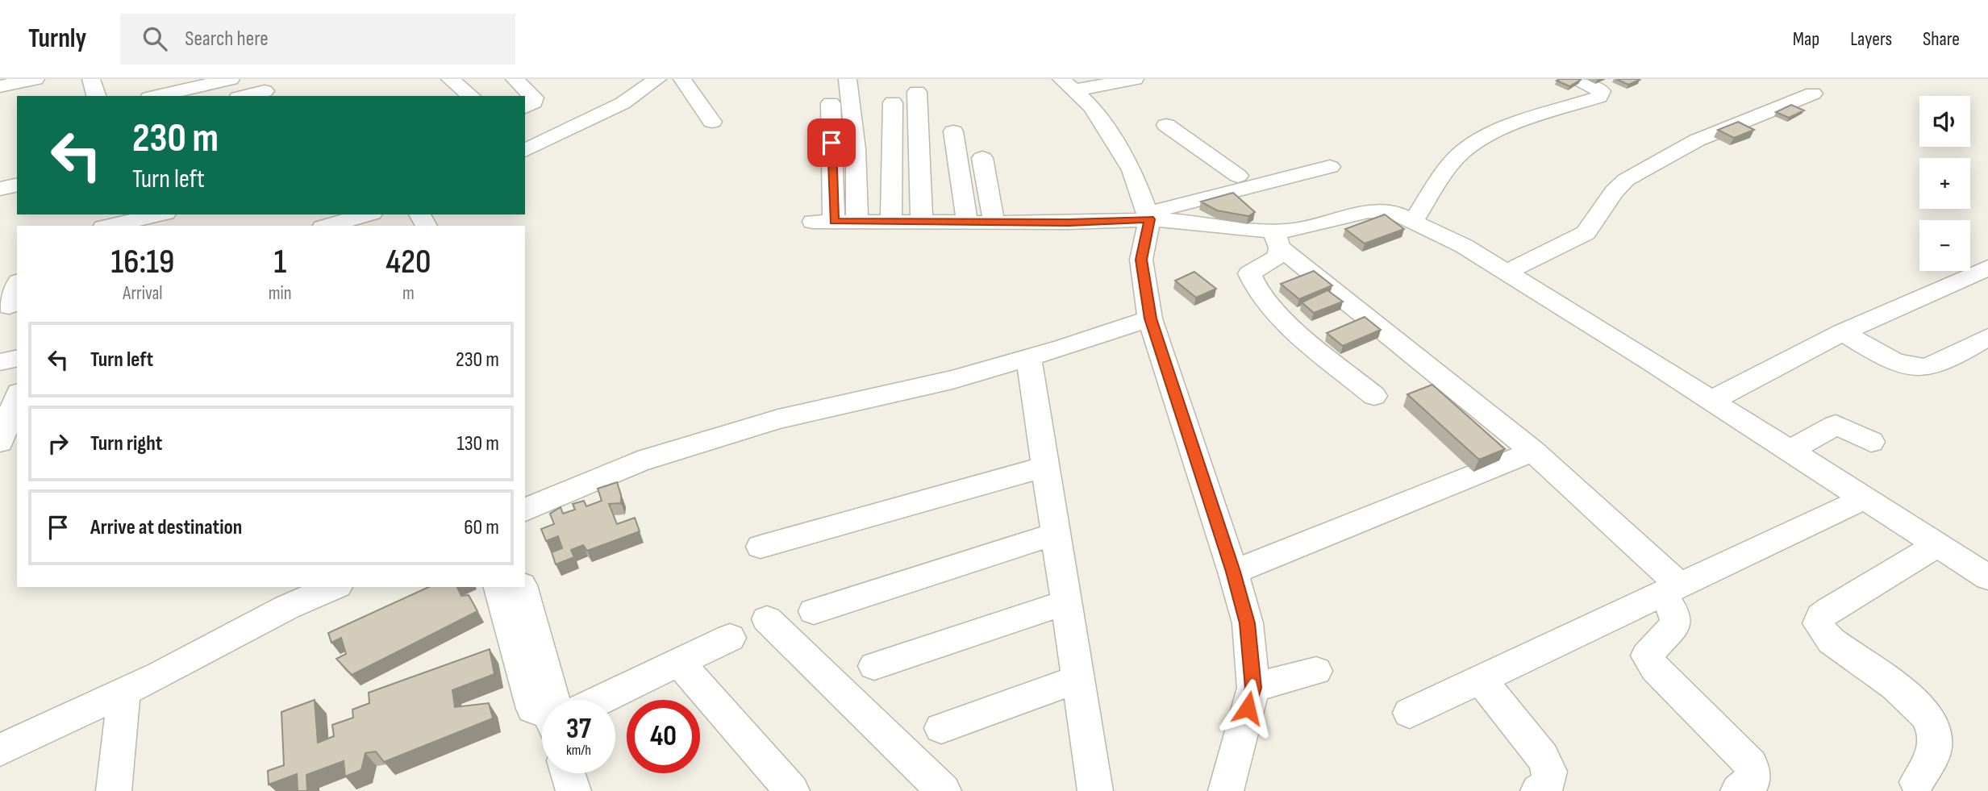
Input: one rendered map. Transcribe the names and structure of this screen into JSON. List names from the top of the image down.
{
  "page": {
    "header": "Turnly",
    "search": "Search here",
    "nav": ["Map", "Layers", "Share"],
    "map_buttons": ["+", "−"],
    "turn": ["230 m", "Turn left"],
    "eta": [
      "16:19",
      "Arrival",
      "1",
      "min",
      "420",
      "m"
    ],
    "list": [
      {
        "name": "Turn left",
        "value": "230 m"
      },
      {
        "name": "Turn right",
        "value": "130 m"
      },
      {
        "name": "Arrive at destination",
        "value": "60 m"
      }
    ],
    "speed": "37 km/h",
    "limit": "40"
  }
}
